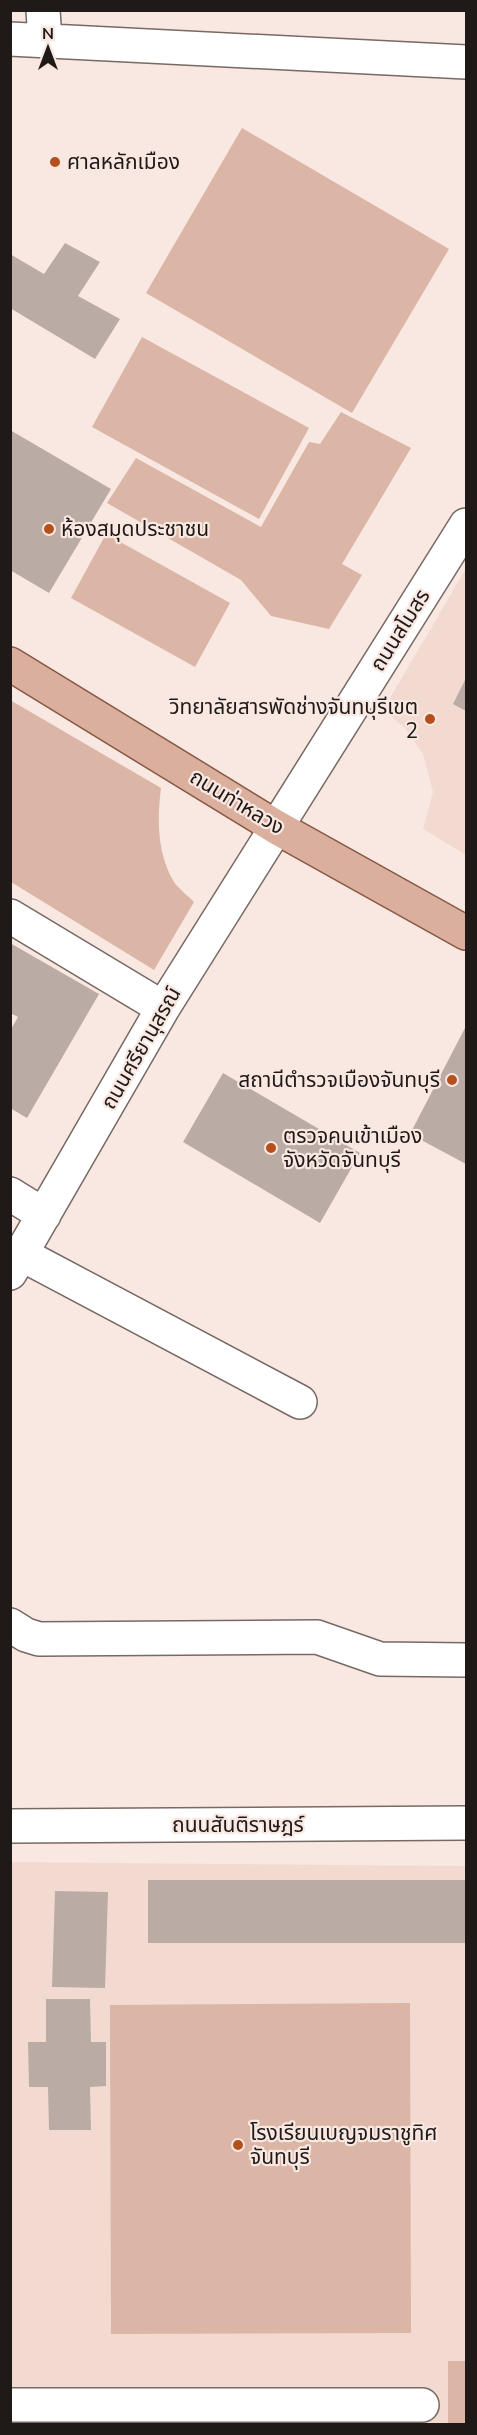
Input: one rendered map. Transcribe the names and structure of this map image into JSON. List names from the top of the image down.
{
  "streets": {
    "main road": ["ถนนท่าหลวง"],
    "street": ["ถนนสโมสร", "ถนนศรียานุสรณ์", "ถนนสันติราษฎร์"]
  },
  "crossings": [
    ["ถนนสโมสร", "ถนนท่าหลวง"],
    ["ถนนสโมสร", "ถนนศรียานุสรณ์"],
    ["ถนนท่าหลวง", "ถนนศรียานุสรณ์"]
  ],
  "places": [
    "ศาลหลักเมือง",
    "ห้องสมุดประชาชน",
    "วิทยาลัยสารพัดช่างจันทบุรีเขต 2",
    "สถานีตำรวจเมืองจันทบุรี",
    "ตรวจคนเข้าเมือง จังหวัดจันทบุรี",
    "โรงเรียนเบญจมราชูทิศ จันทบุรี"
  ],
  "north": "top"
}
